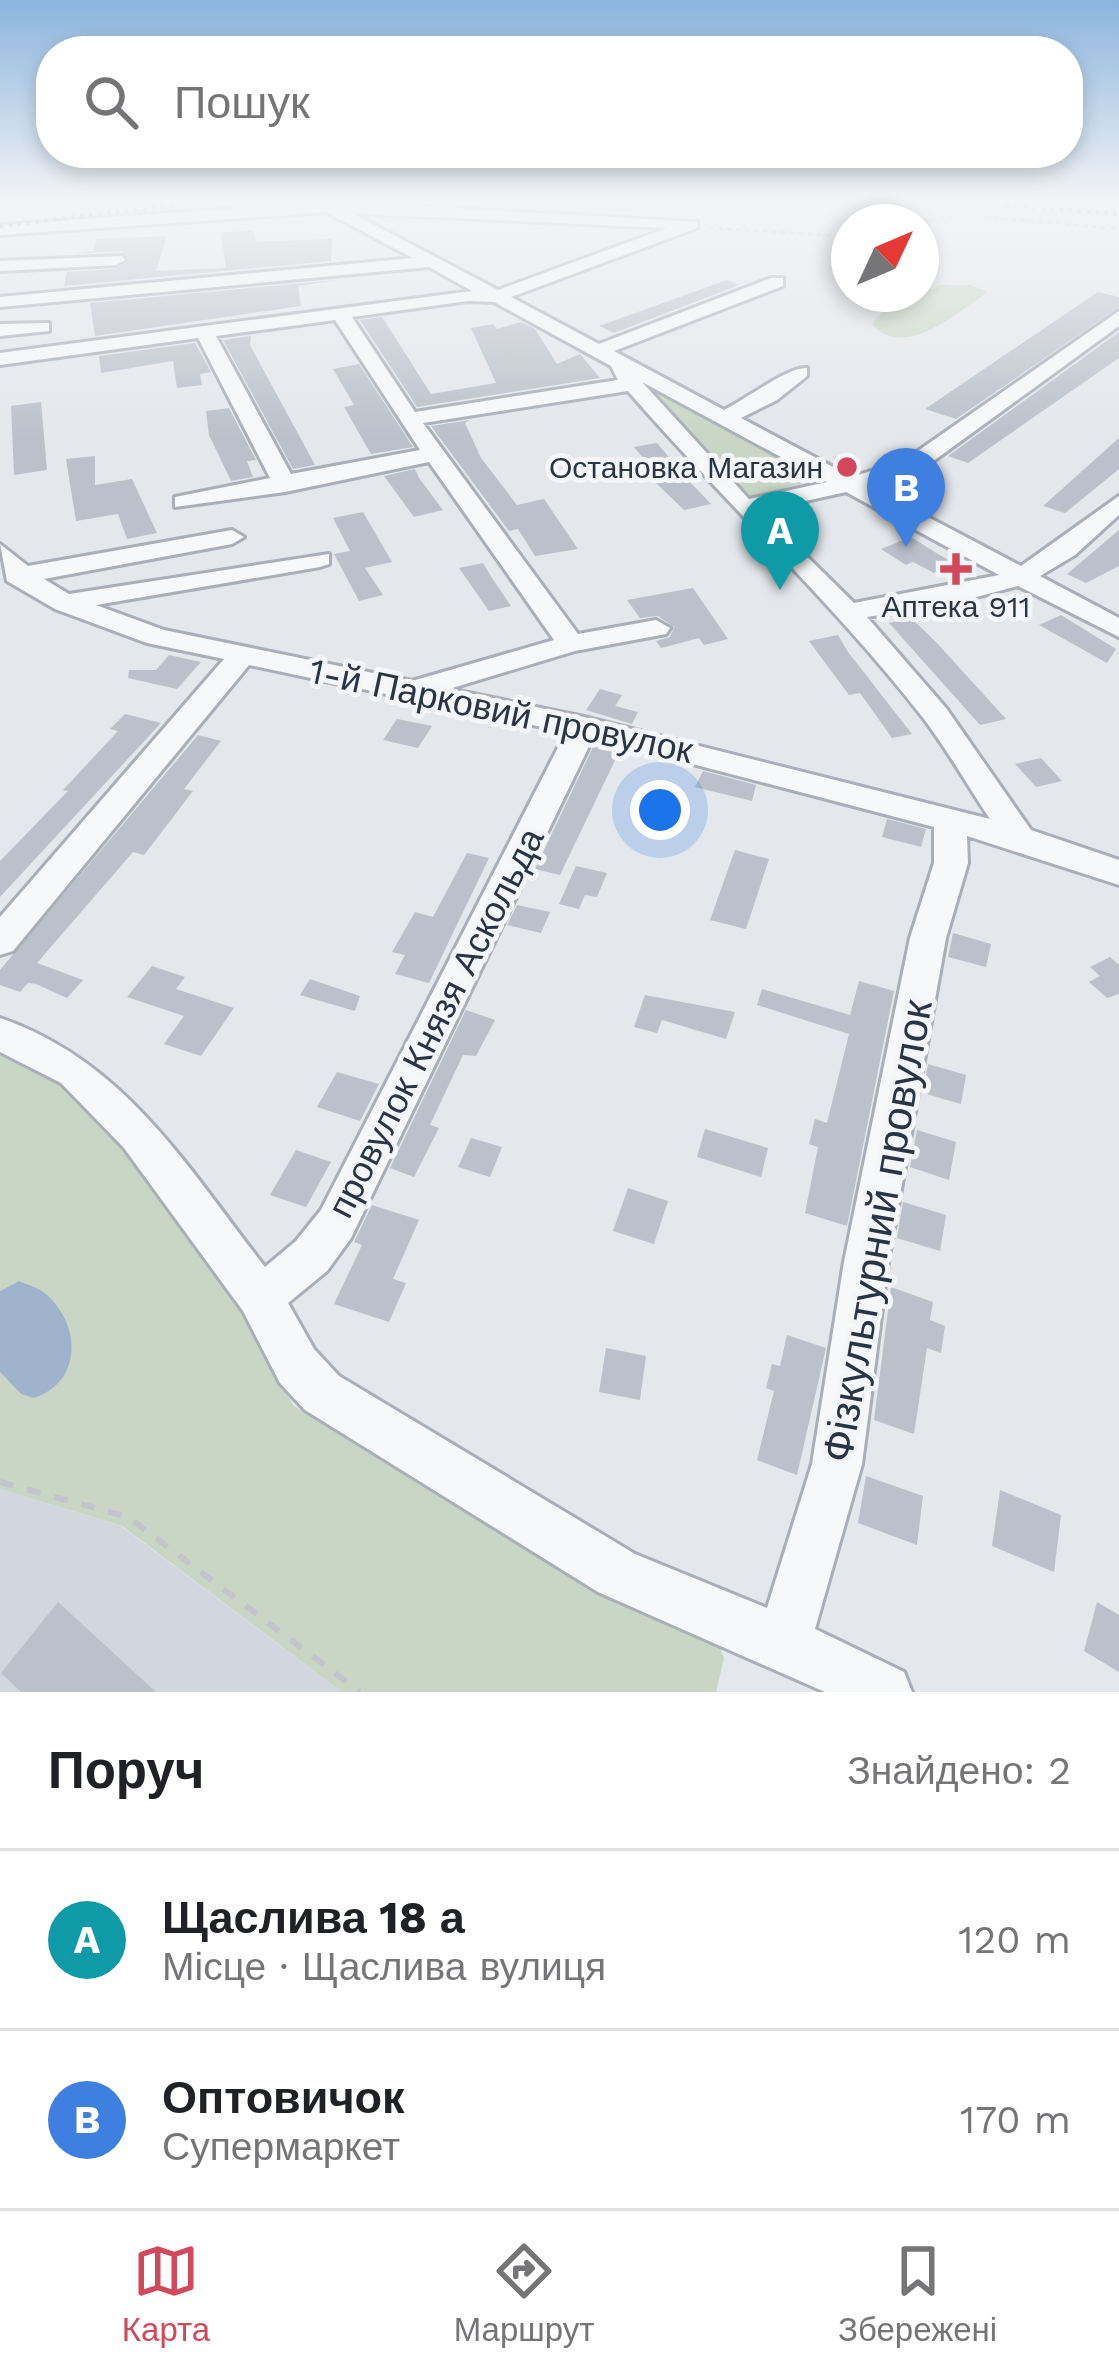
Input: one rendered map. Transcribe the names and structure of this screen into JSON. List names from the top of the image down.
{
  "streets": {
    "street": ["1-й Парковий провулок", "провулок Князя Аскольда", "Фізкультурний провулок"]
  },
  "crossings": [
    ["1-й Парковий провулок", "провулок Князя Аскольда"],
    ["1-й Парковий провулок", "Фізкультурний провулок"]
  ],
  "places": {
    "other": ["Остановка Магазин"],
    "health": ["Аптека 911"]
  },
  "north": "top right",
  "page": {
    "search": "Пошук",
    "pins": ["B", "A"],
    "heading": ["Поруч", "Знайдено: 2"],
    "list": [
      {
        "mark": "A",
        "name": "Щаслива 18 а",
        "note": "Місце · Щаслива вулиця",
        "value": "120 m"
      },
      {
        "mark": "B",
        "name": "Оптовичок",
        "note": "Супермаркет",
        "value": "170 m"
      }
    ],
    "nav": ["Карта", "Маршрут", "Збережені"]
  }
}
